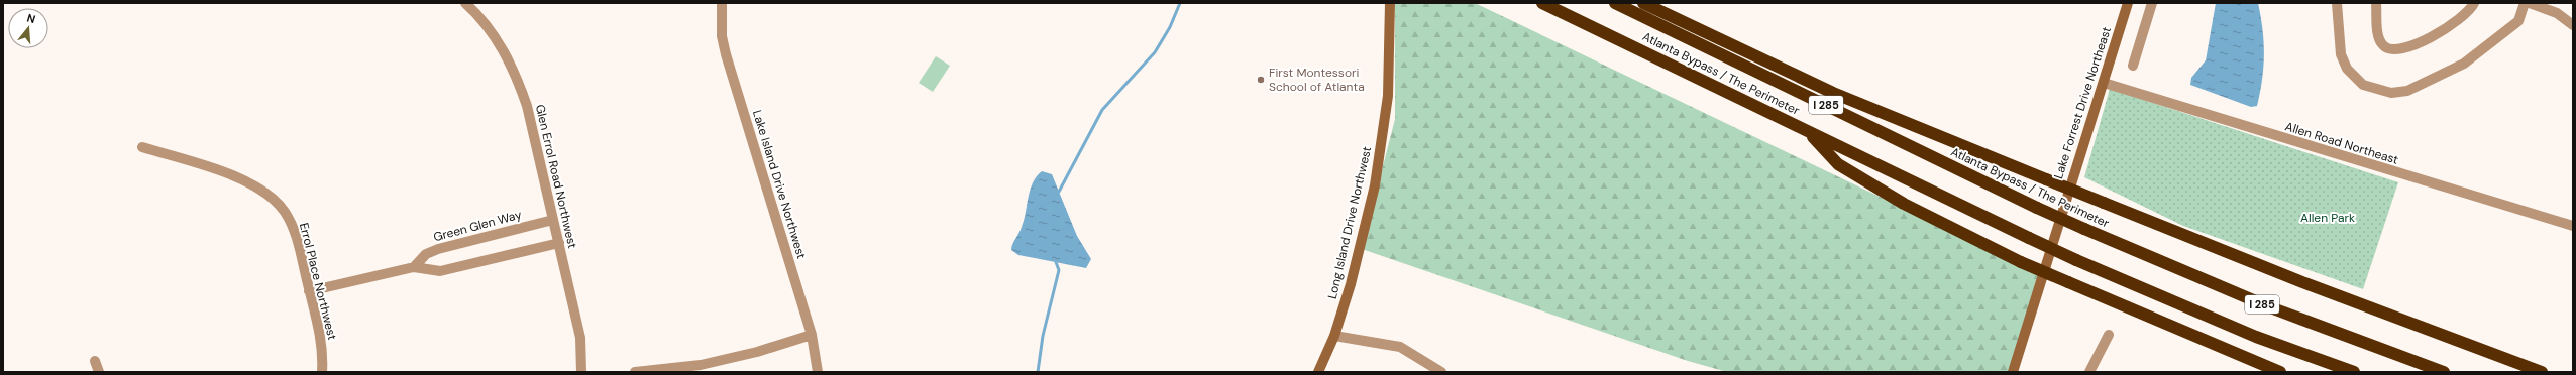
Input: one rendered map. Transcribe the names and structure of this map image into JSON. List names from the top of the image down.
{
  "streets": {
    "highway": ["Atlanta Bypass / The Perimeter", "I 285"],
    "street": [
      "Lake Forrest Drive Northeast",
      "Allen Road Northeast",
      "Glen Errol Road Northwest",
      "Lake Island Drive Northwest",
      "Long Island Drive Northwest",
      "Green Glen Way",
      "Errol Place Northwest"
    ]
  },
  "crossings": [
    ["Lake Forrest Drive Northeast", "Allen Road Northeast"],
    ["Glen Errol Road Northwest", "Green Glen Way"]
  ],
  "parks": ["Allen Park"],
  "places": ["First Montessori School of Atlanta"],
  "north": "top"
}
